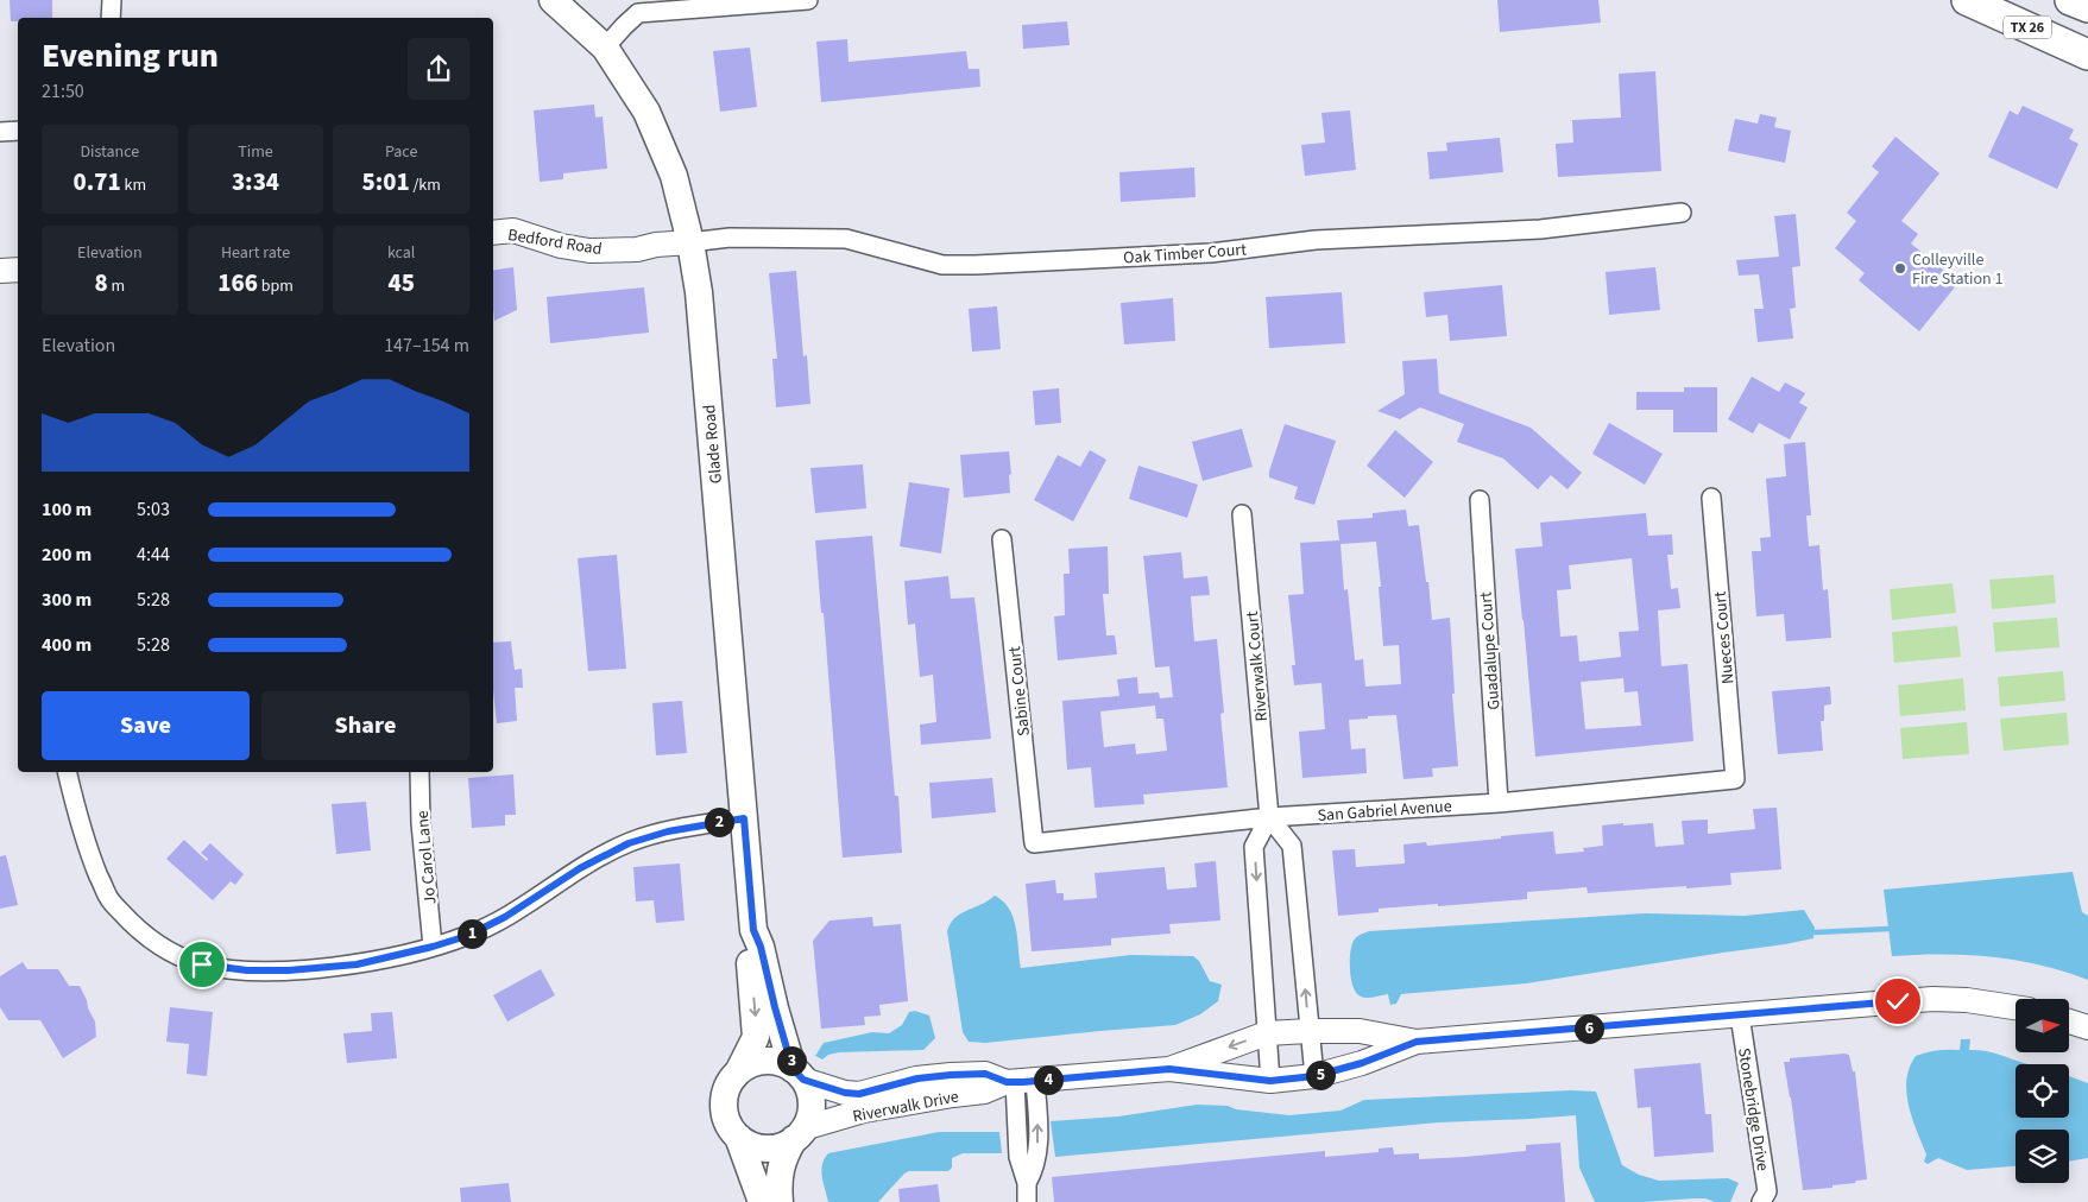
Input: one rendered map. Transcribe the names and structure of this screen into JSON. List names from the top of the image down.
{
  "streets": {
    "main road": ["TX 26", "Glade Road"],
    "street": [
      "Bedford Road",
      "Oak Timber Court",
      "Nueces Court",
      "Guadalupe Court",
      "Riverwalk Court",
      "Sabine Court",
      "San Gabriel Avenue",
      "Jo Carol Lane",
      "Riverwalk Drive",
      "Stonebridge Drive"
    ]
  },
  "crossings": [
    ["Bedford Road", "Oak Timber Court"],
    ["Bedford Road", "Glade Road"],
    ["Oak Timber Court", "Glade Road"],
    ["Glade Road", "Riverwalk Drive"],
    ["Nueces Court", "San Gabriel Avenue"],
    ["Guadalupe Court", "San Gabriel Avenue"],
    ["Riverwalk Court", "San Gabriel Avenue"],
    ["Sabine Court", "San Gabriel Avenue"],
    ["Riverwalk Drive", "Stonebridge Drive"]
  ],
  "places": ["Colleyville Fire Station 1"],
  "north": "right",
  "page": {
    "heading": ["Evening run", "21:50"],
    "stats": [
      ["Distance", "0.71 km"],
      ["Time", "3:34"],
      ["Pace", "5:01 /km"],
      ["Elevation", "8 m"],
      ["Heart rate", "166 bpm"],
      ["kcal", "45"]
    ],
    "chart": ["Elevation", "147–154 m"],
    "list": [
      {
        "name": "100 m",
        "note": "5:03"
      },
      {
        "name": "200 m",
        "note": "4:44"
      },
      {
        "name": "300 m",
        "note": "5:28"
      },
      {
        "name": "400 m",
        "note": "5:28"
      }
    ],
    "buttons": ["Save", "Share"],
    "pins": [
      "2",
      "1",
      "6",
      "3",
      "5",
      "4"
    ]
  }
}
